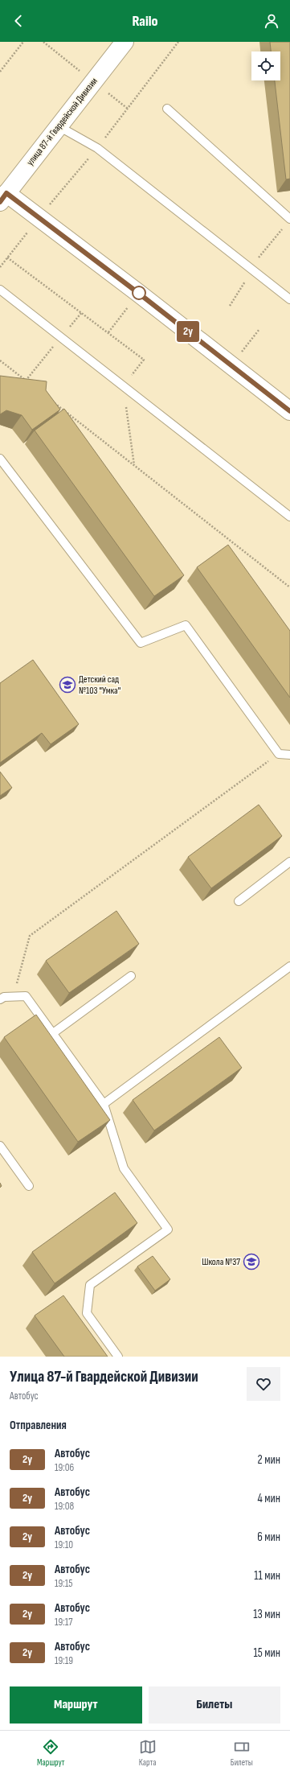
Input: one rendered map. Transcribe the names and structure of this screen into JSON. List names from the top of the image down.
{
  "streets": {
    "street": ["улица 87-й Гвардейской Дивизии"]
  },
  "places": {
    "school or university": ["Детский сад №103 \"Умка\"", "Школа №37"]
  },
  "lines": ["bus line 2у"],
  "page": {
    "header": "Railo",
    "on_map": "2у",
    "heading": [
      ["Улица 87-й Гвардейской Дивизии", "Автобус"],
      "Отправления"
    ],
    "list": [
      {
        "mark": "2у",
        "name": "Автобус",
        "note": "19:06",
        "value": "2 мин"
      },
      {
        "mark": "2у",
        "name": "Автобус",
        "note": "19:08",
        "value": "4 мин"
      },
      {
        "mark": "2у",
        "name": "Автобус",
        "note": "19:10",
        "value": "6 мин"
      },
      {
        "mark": "2у",
        "name": "Автобус",
        "note": "19:15",
        "value": "11 мин"
      },
      {
        "mark": "2у",
        "name": "Автобус",
        "note": "19:17",
        "value": "13 мин"
      },
      {
        "mark": "2у",
        "name": "Автобус",
        "note": "19:19",
        "value": "15 мин"
      }
    ],
    "buttons": ["Маршрут", "Билеты"],
    "tabs": ["Маршрут", "Карта", "Билеты"]
  }
}
